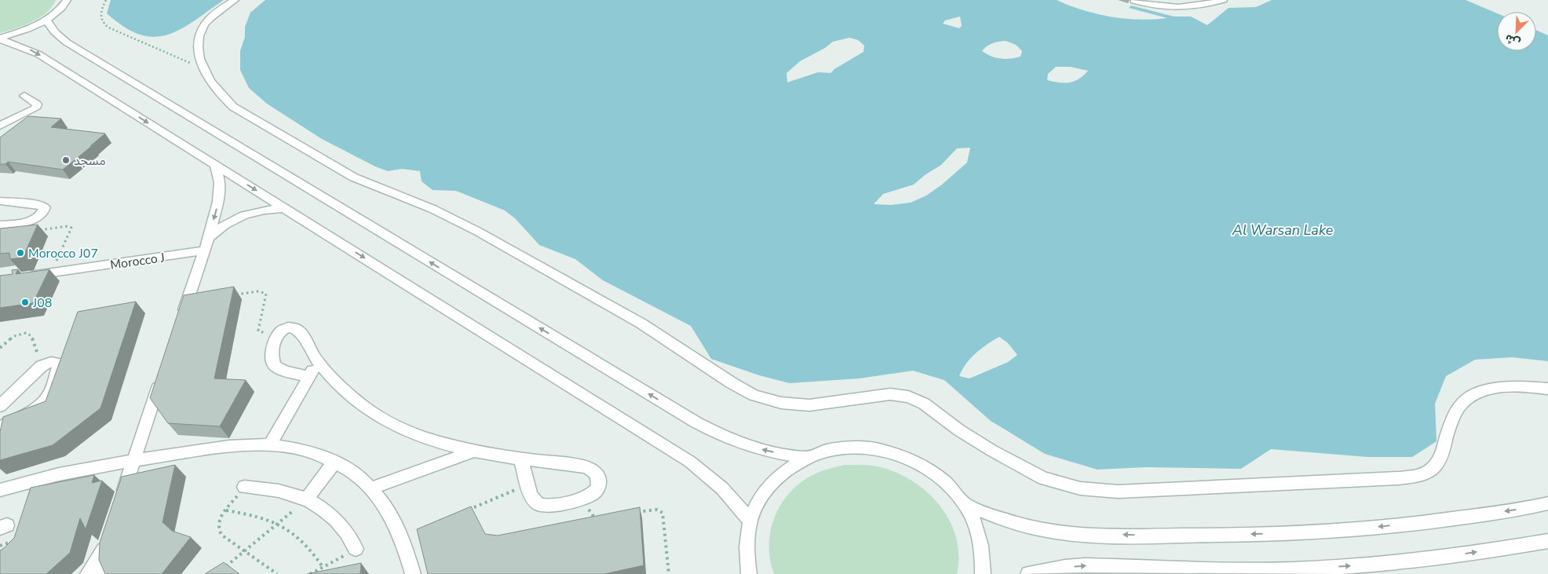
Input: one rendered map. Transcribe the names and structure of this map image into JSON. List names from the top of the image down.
{
  "streets": {
    "street": ["Morocco J"]
  },
  "water": ["Al Warsan Lake"],
  "places": ["مسجد", "Morocco J07", "J08"],
  "north": "bottom left"
}
